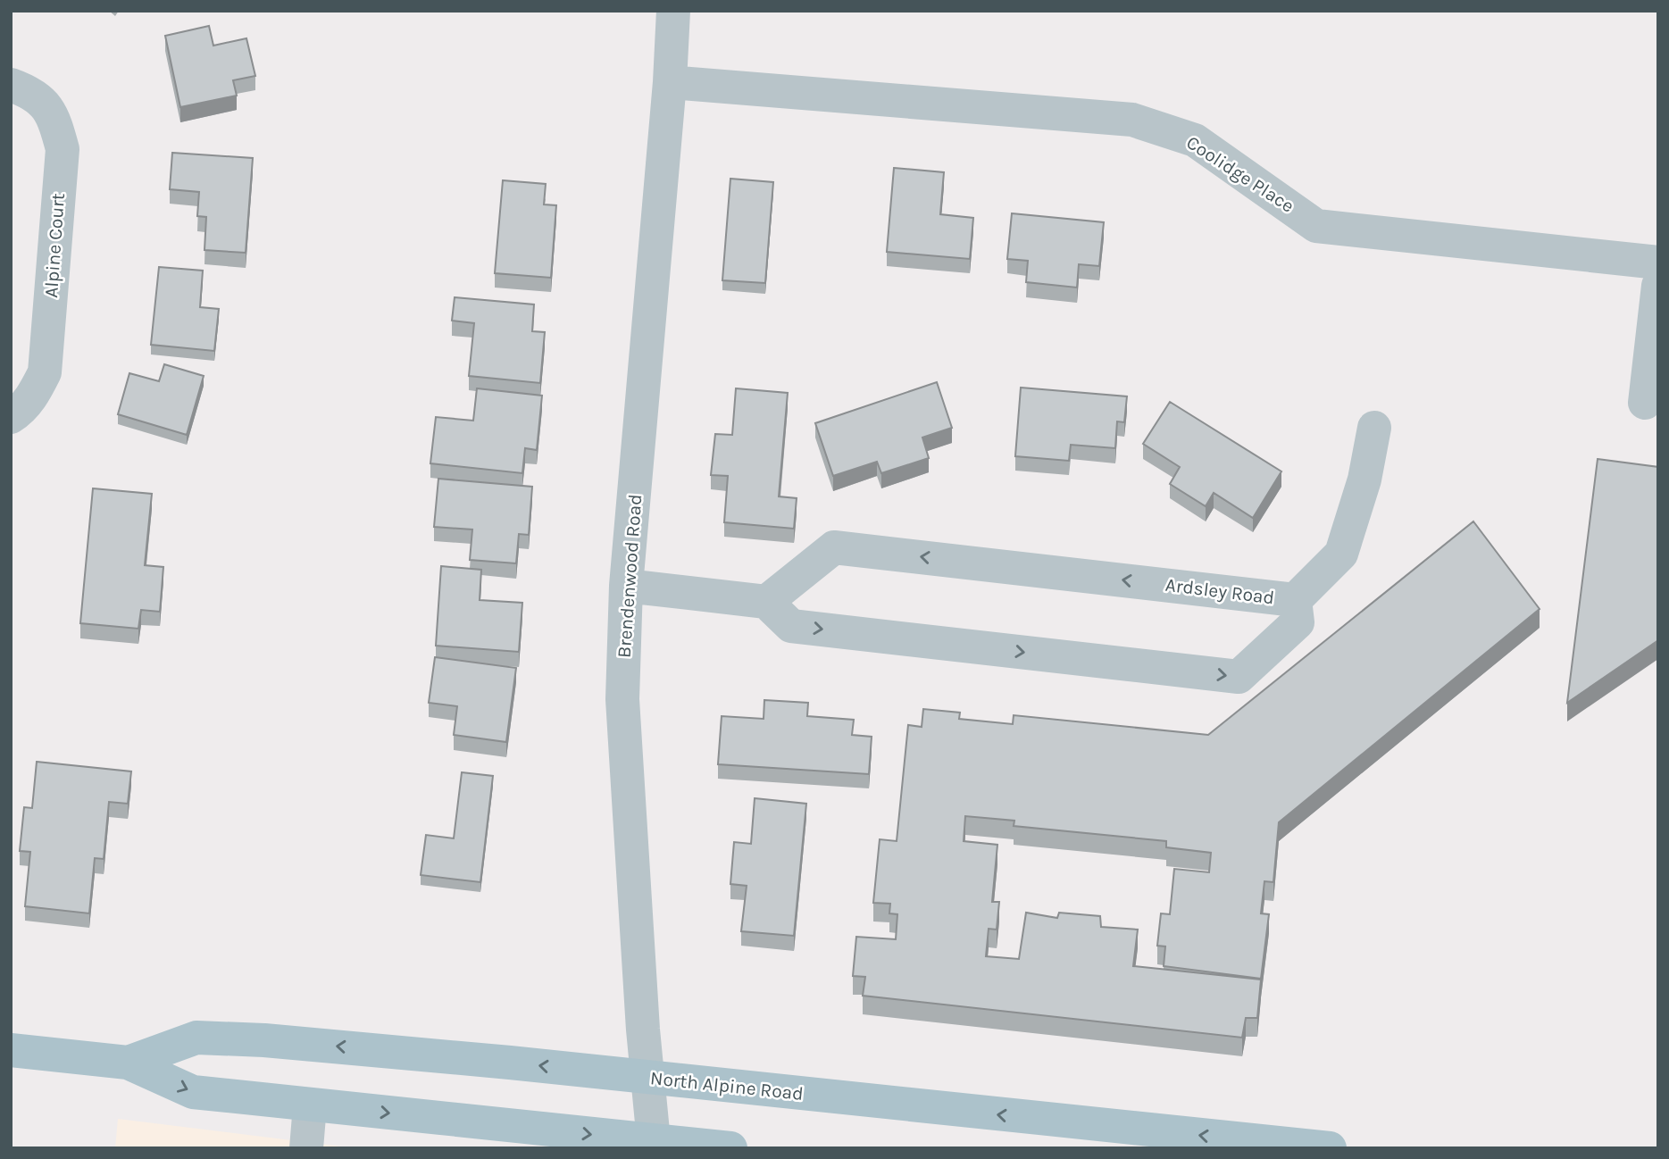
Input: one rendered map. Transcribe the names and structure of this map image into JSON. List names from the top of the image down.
{
  "streets": {
    "main road": ["North Alpine Road"],
    "street": [
      "Coolidge Place",
      "Alpine Court",
      "Brendenwood Road",
      "Ardsley Road"
    ]
  },
  "crossings": [
    ["Coolidge Place", "Brendenwood Road"],
    ["Brendenwood Road", "North Alpine Road"]
  ]
}
